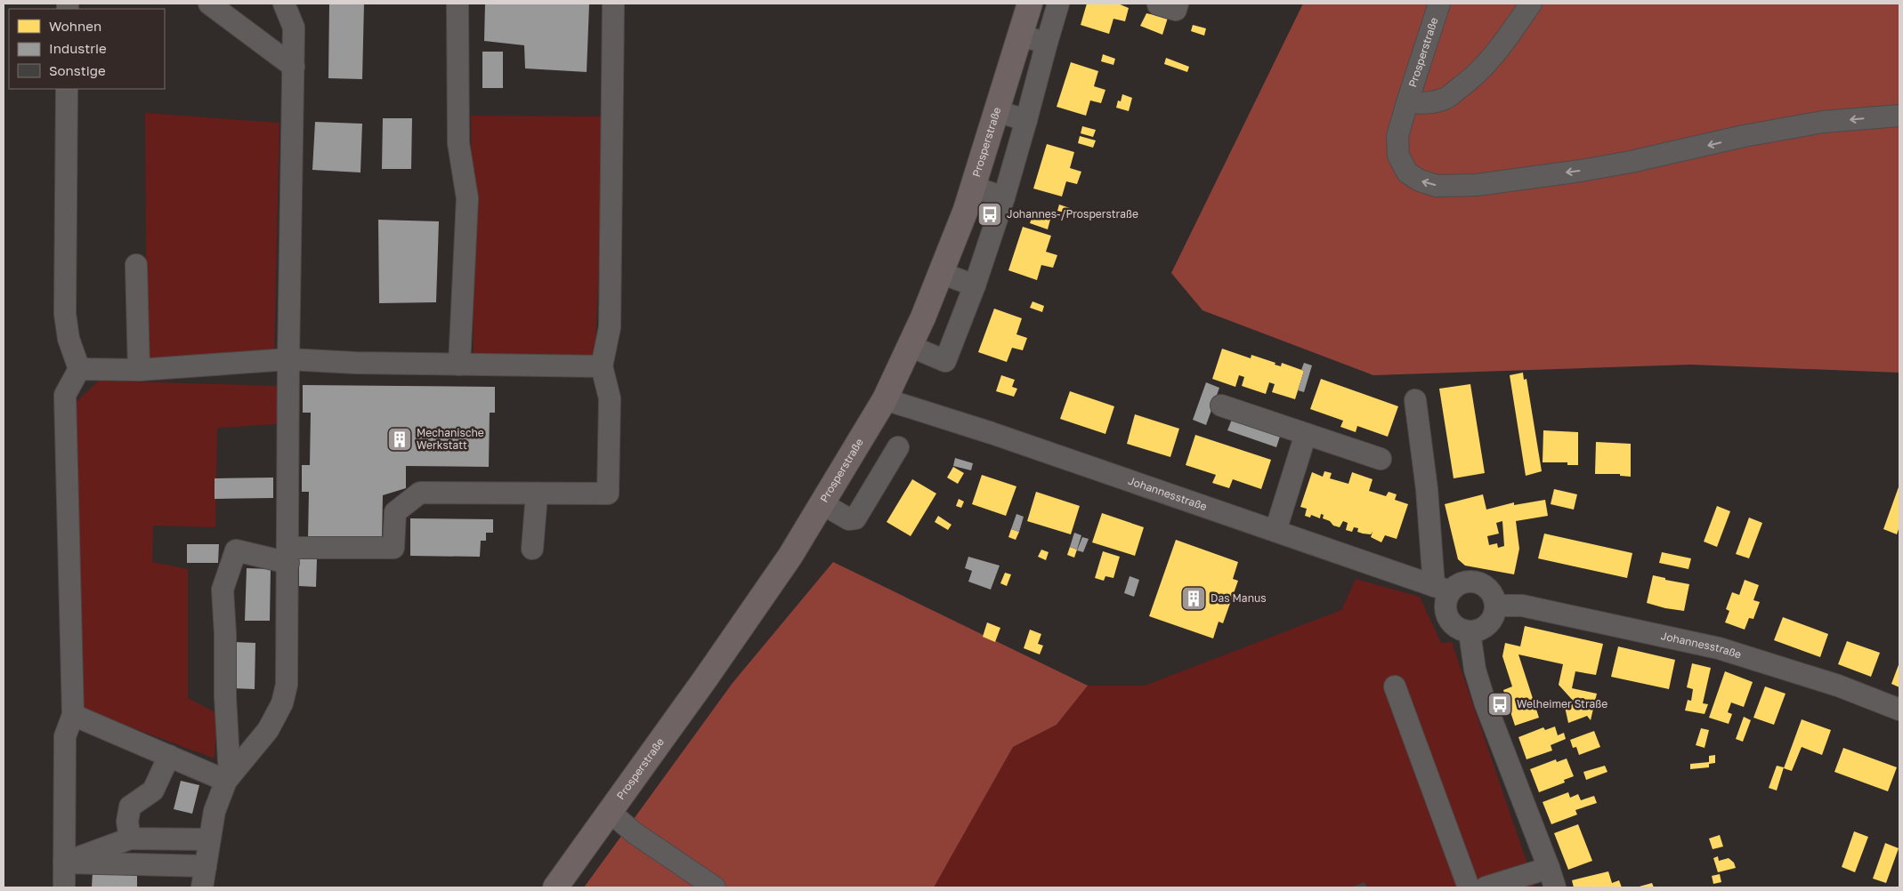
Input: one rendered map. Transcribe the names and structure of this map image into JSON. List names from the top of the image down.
{
  "streets": {
    "main road": ["Prosperstraße"],
    "street": ["Johannesstraße"]
  },
  "crossings": [
    ["Prosperstraße", "Johannesstraße"]
  ],
  "places": {
    "bus stop": ["Johannes-/Prosperstraße", "Welheimer Straße"],
    "building": ["Mechanische Werkstatt", "Das Manus"]
  },
  "legend": ["Wohnen", "Industrie", "Sonstige"]
}
